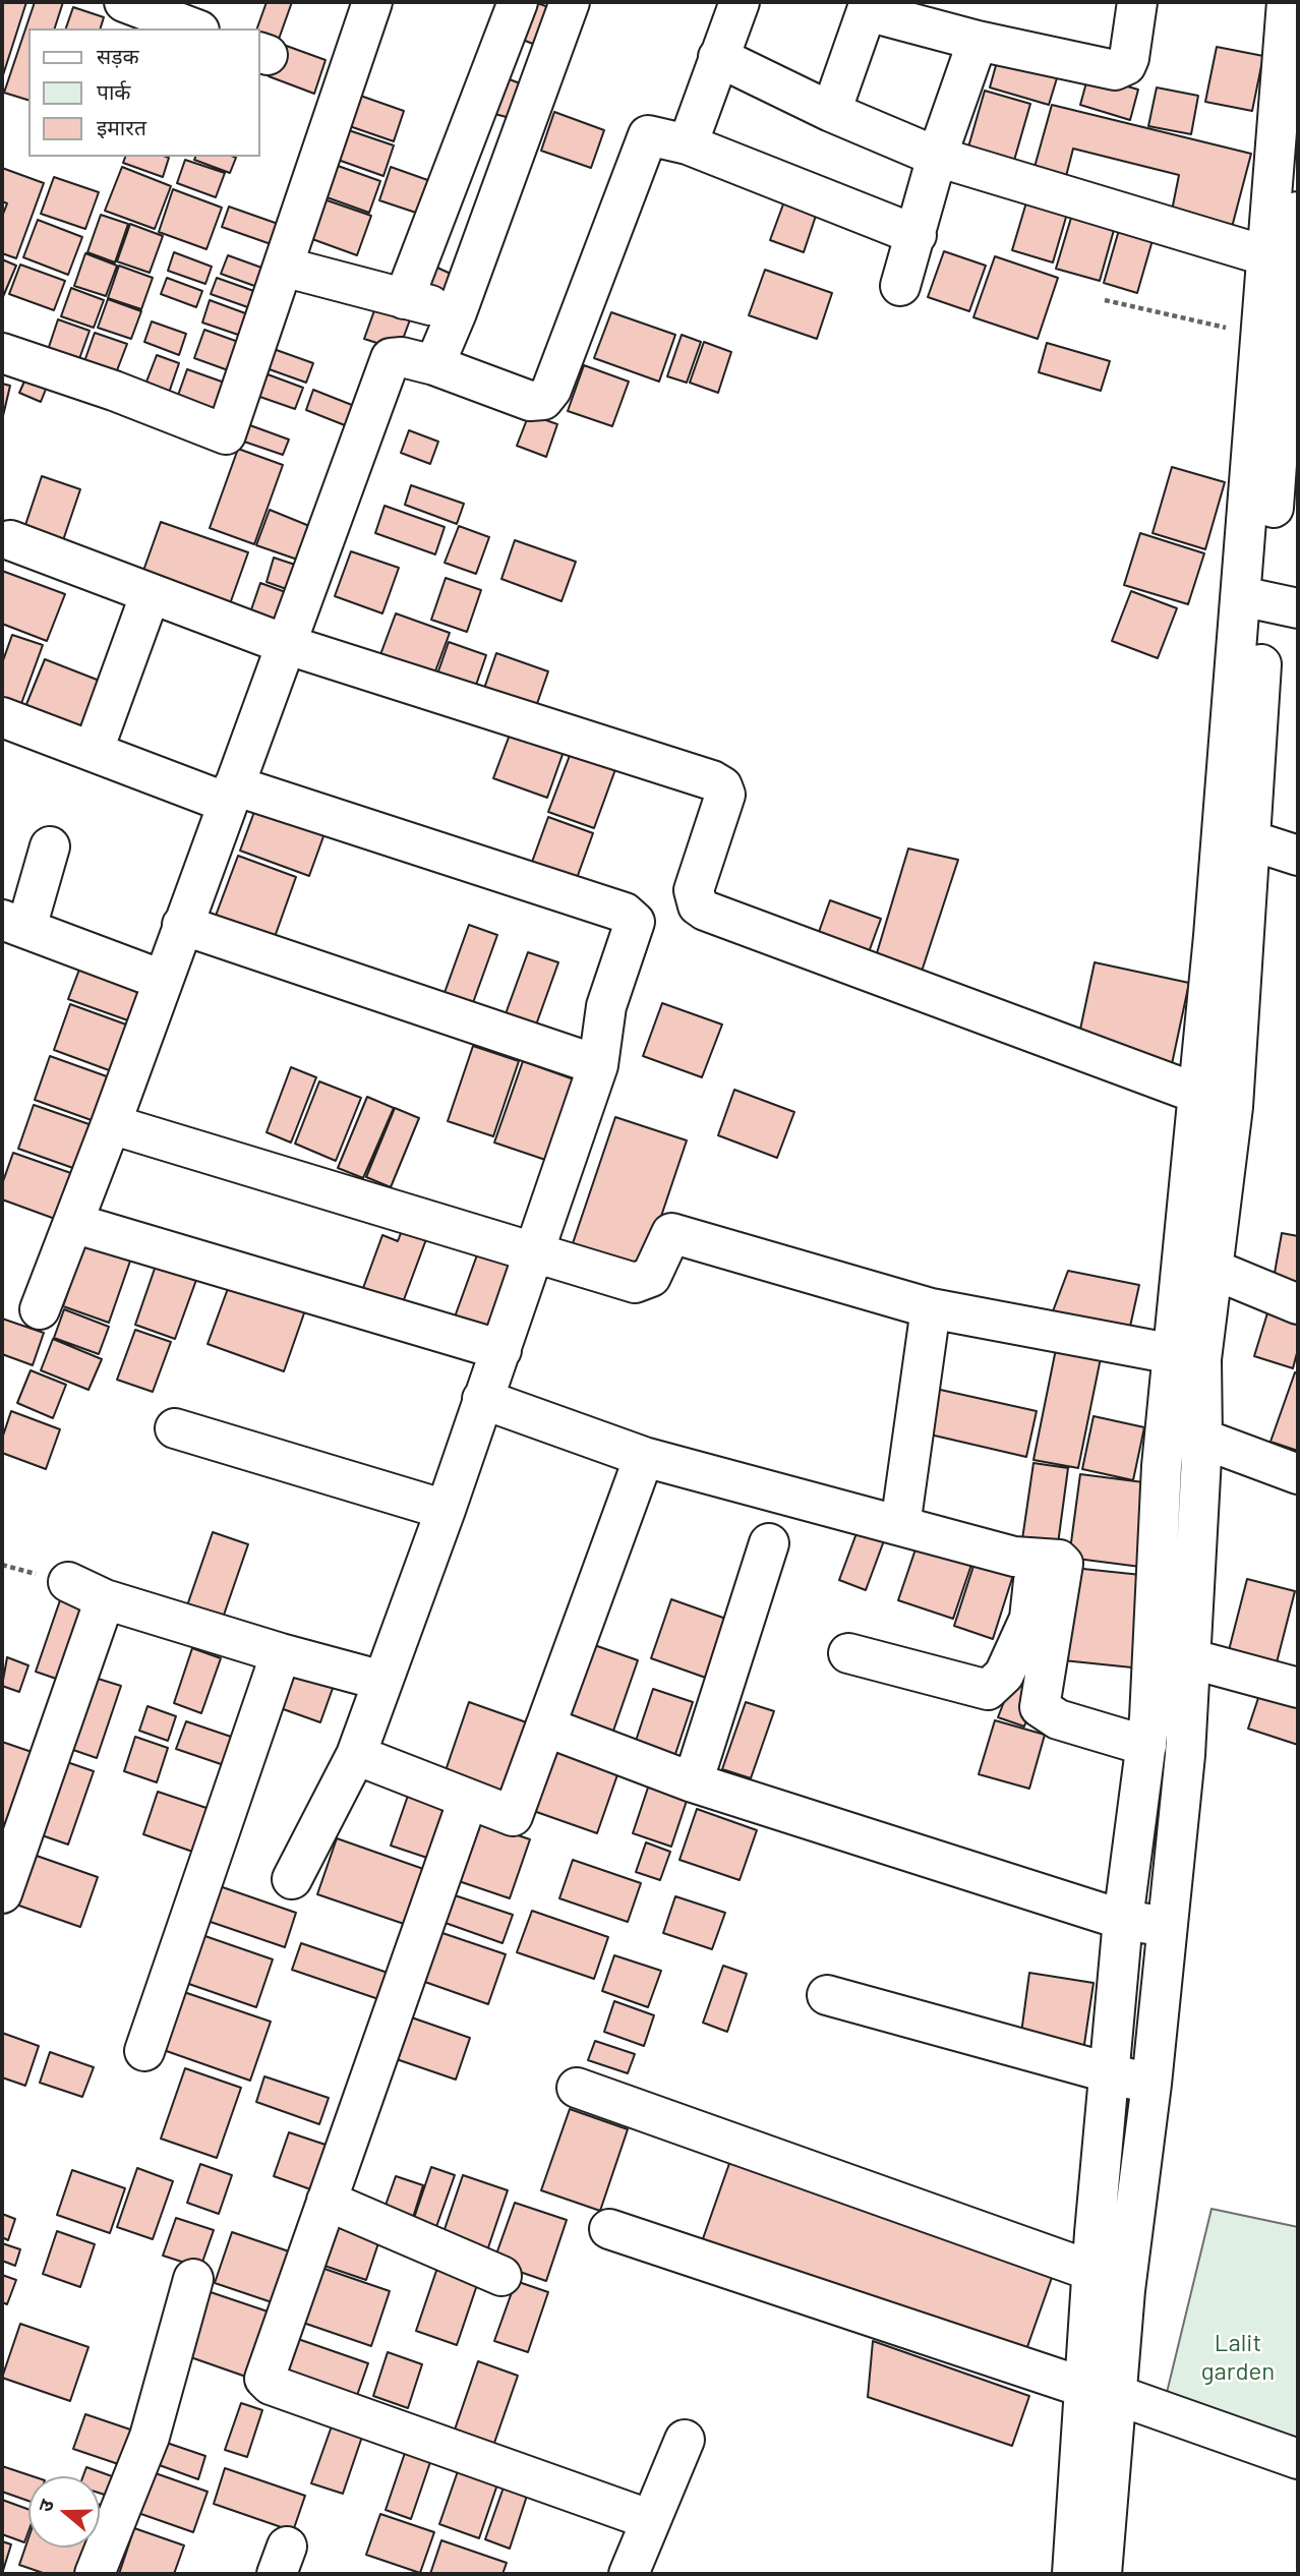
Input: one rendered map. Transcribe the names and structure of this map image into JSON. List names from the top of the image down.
{
  "parks": ["Lalit garden"],
  "legend": ["सड़क", "पार्क", "इमारत"],
  "north": "left"
}
